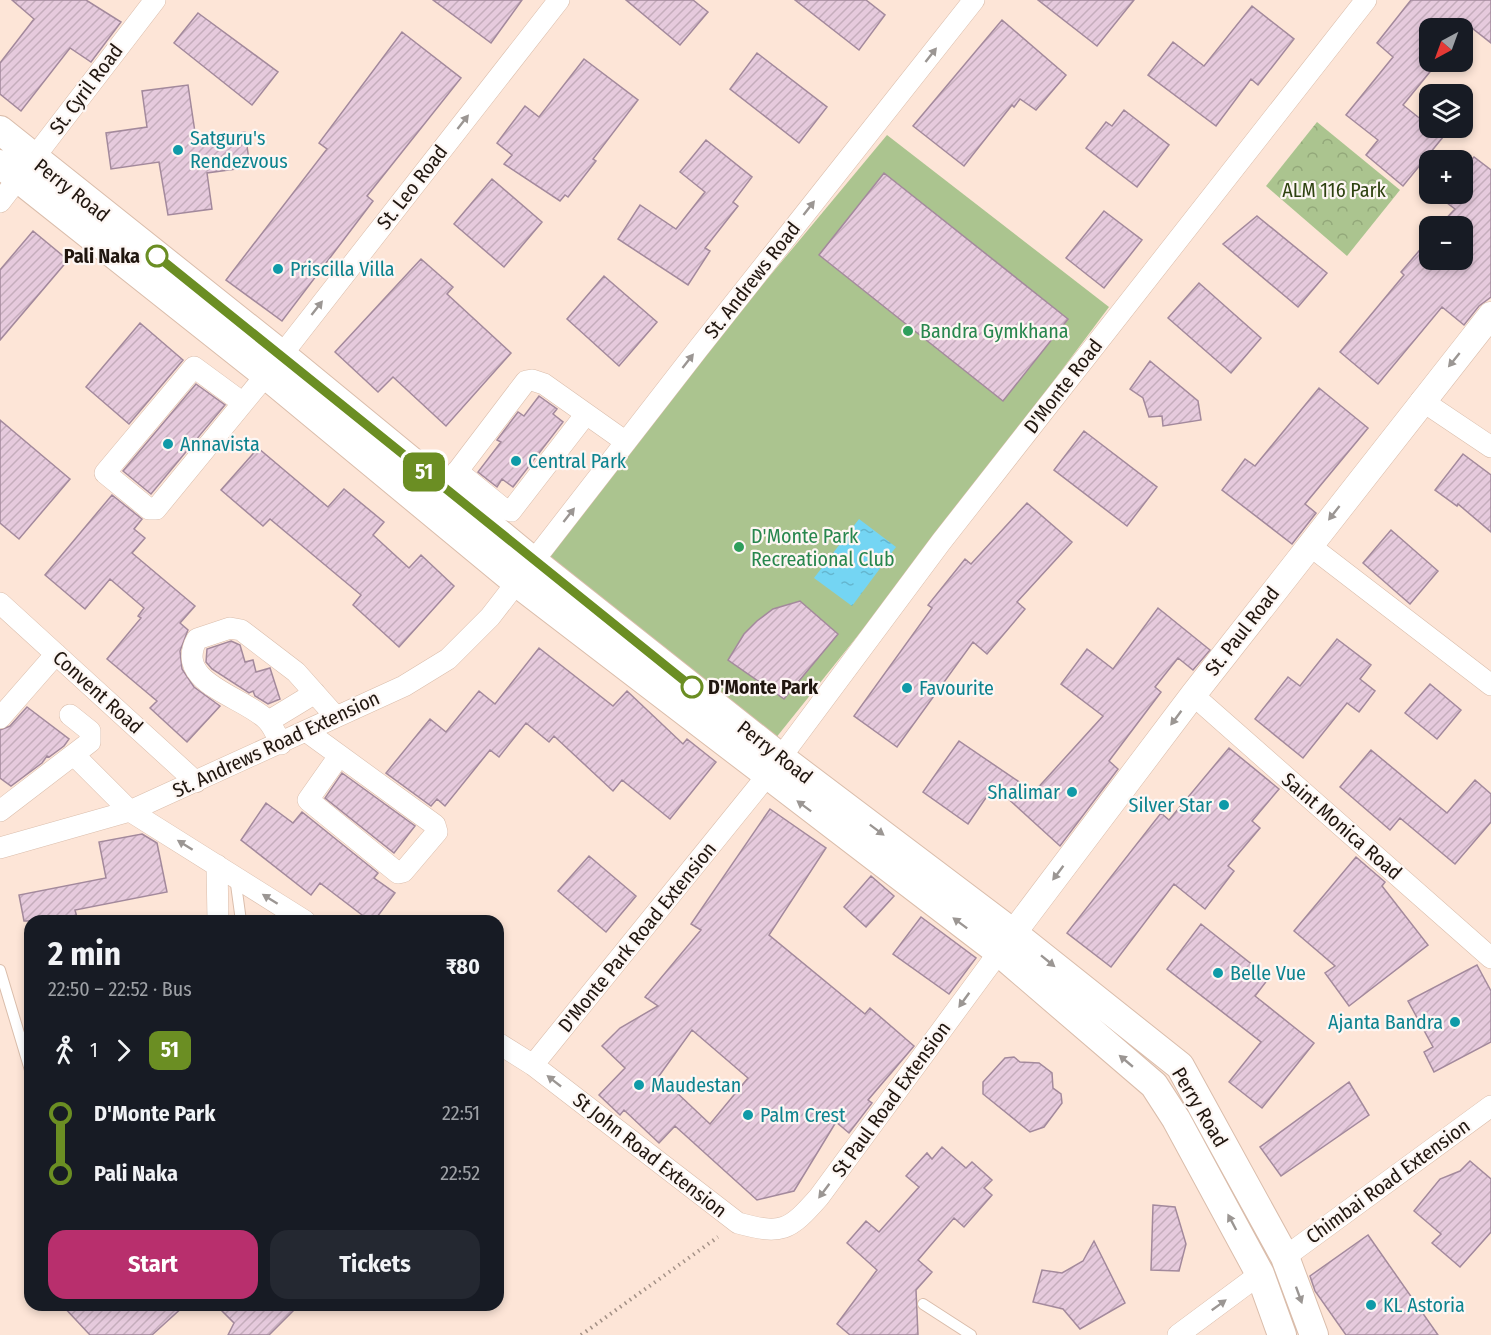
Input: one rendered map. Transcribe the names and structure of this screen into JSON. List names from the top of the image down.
{
  "streets": {
    "main road": ["Perry Road"],
    "street": [
      "St. Cyril Road",
      "St. Leo Road",
      "St. Andrews Road",
      "D'Monte Road",
      "St. Paul Road",
      "Convent Road",
      "St. Andrews Road Extension",
      "Saint Monica Road",
      "D'Monte Park Road Extension",
      "St Paul Road Extension",
      "St John Road Extension",
      "Chimbai Road Extension"
    ]
  },
  "crossings": [
    ["St. Cyril Road", "Perry Road"],
    ["St. Leo Road", "Perry Road"],
    ["Perry Road", "St. Andrews Road"],
    ["Perry Road", "D'Monte Road"],
    ["Perry Road", "St. Paul Road"],
    ["Perry Road", "St. Andrews Road Extension"],
    ["Perry Road", "D'Monte Park Road Extension"],
    ["Perry Road", "St Paul Road Extension"],
    ["Perry Road", "Chimbai Road Extension"],
    ["St. Andrews Road", "St. Andrews Road Extension"],
    ["D'Monte Road", "D'Monte Park Road Extension"],
    ["St. Paul Road", "Saint Monica Road"],
    ["St. Paul Road", "St Paul Road Extension"],
    ["Convent Road", "St. Andrews Road Extension"],
    ["D'Monte Park Road Extension", "St John Road Extension"],
    ["St Paul Road Extension", "St John Road Extension"]
  ],
  "one_way": [
    "St. Leo Road",
    "St. Andrews Road",
    "St. Paul Road",
    "St Paul Road Extension",
    "St John Road Extension"
  ],
  "parks": ["ALM 116 Park"],
  "places": [
    "Satguru's Rendezvous",
    "Pali Naka",
    "Priscilla Villa",
    "Bandra Gymkhana",
    "Annavista",
    "Central Park",
    "D'Monte Park Recreational Club",
    "D'Monte Park",
    "Favourite",
    "Shalimar",
    "Silver Star",
    "Belle Vue",
    "Ajanta Bandra",
    "Maudestan",
    "Palm Crest",
    "KL Astoria"
  ],
  "lines": ["bus line 51"],
  "north": "bottom left",
  "page": {
    "on_map": "51",
    "map_buttons": ["+", "−"],
    "heading": ["2 min", "22:50 – 22:52 · Bus", "₹80"],
    "legs": ["1", "51"],
    "list": [
      {
        "name": "D'Monte Park",
        "value": "22:51"
      },
      {
        "name": "Pali Naka",
        "value": "22:52"
      }
    ],
    "buttons": ["Start", "Tickets"]
  }
}
